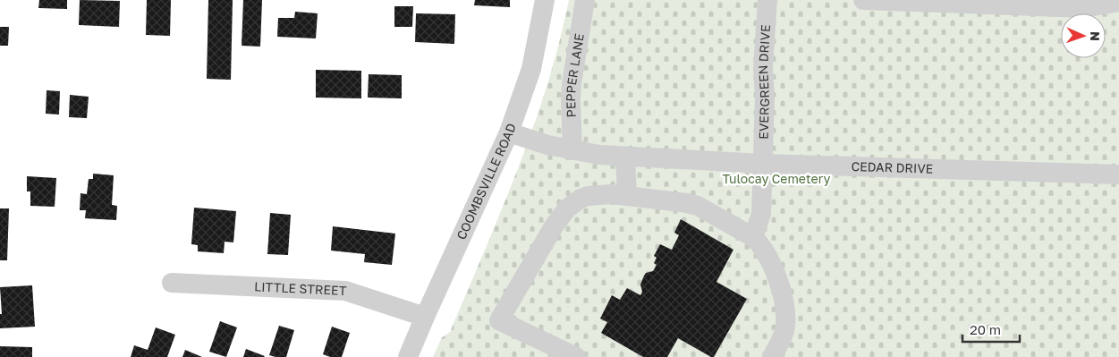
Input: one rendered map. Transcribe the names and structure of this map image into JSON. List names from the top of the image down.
{
  "streets": {
    "street": [
      "PEPPER LANE",
      "EVERGREEN DRIVE",
      "CEDAR DRIVE",
      "COOMBSVILLE ROAD",
      "LITTLE STREET"
    ]
  },
  "crossings": [
    ["PEPPER LANE", "CEDAR DRIVE"],
    ["EVERGREEN DRIVE", "CEDAR DRIVE"],
    ["CEDAR DRIVE", "COOMBSVILLE ROAD"],
    ["COOMBSVILLE ROAD", "LITTLE STREET"]
  ],
  "parks": ["Tulocay Cemetery"],
  "scale_bar": "20 m",
  "north": "right"
}
